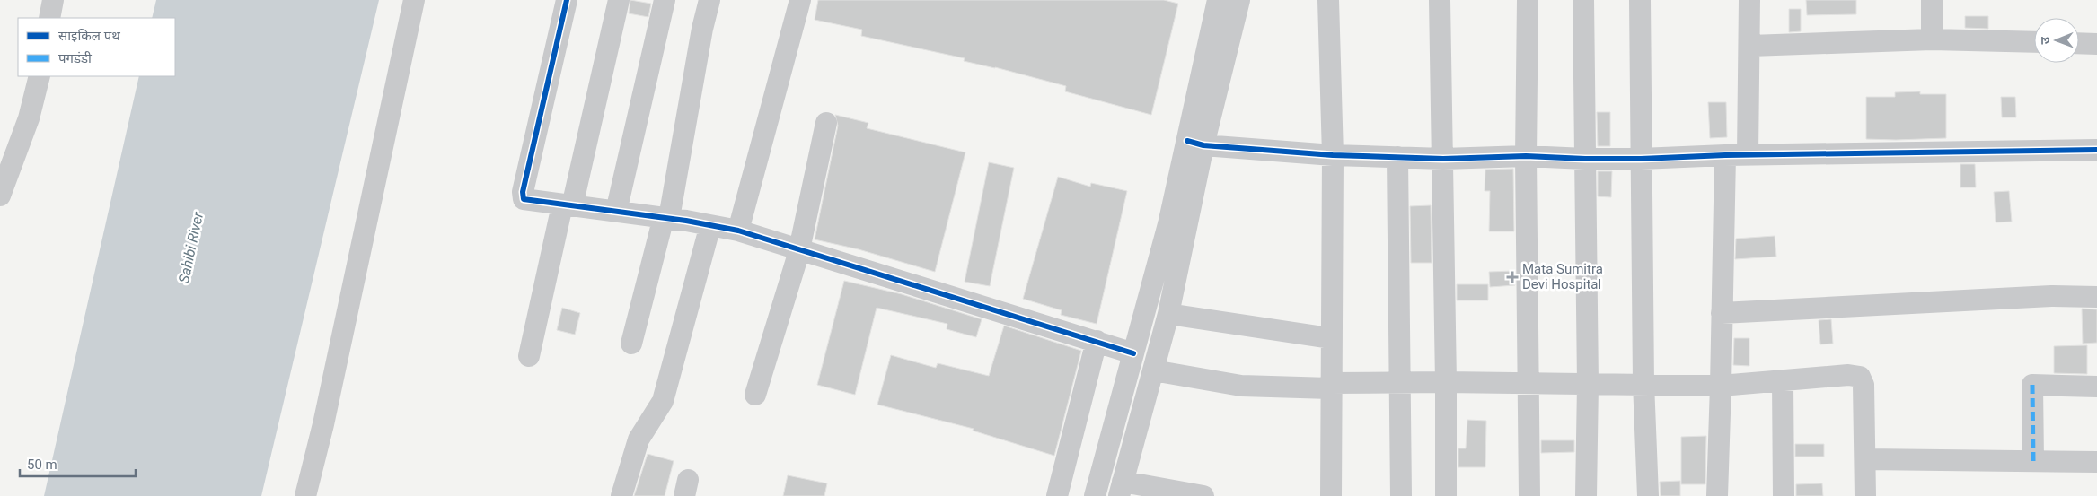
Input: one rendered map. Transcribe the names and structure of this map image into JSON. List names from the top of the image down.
{
  "water": ["Sahibi River"],
  "places": {
    "health": ["Mata Sumitra Devi Hospital"]
  },
  "legend": ["साइकिल पथ", "पगडंडी"],
  "scale_bar": "50 m",
  "north": "left"
}
